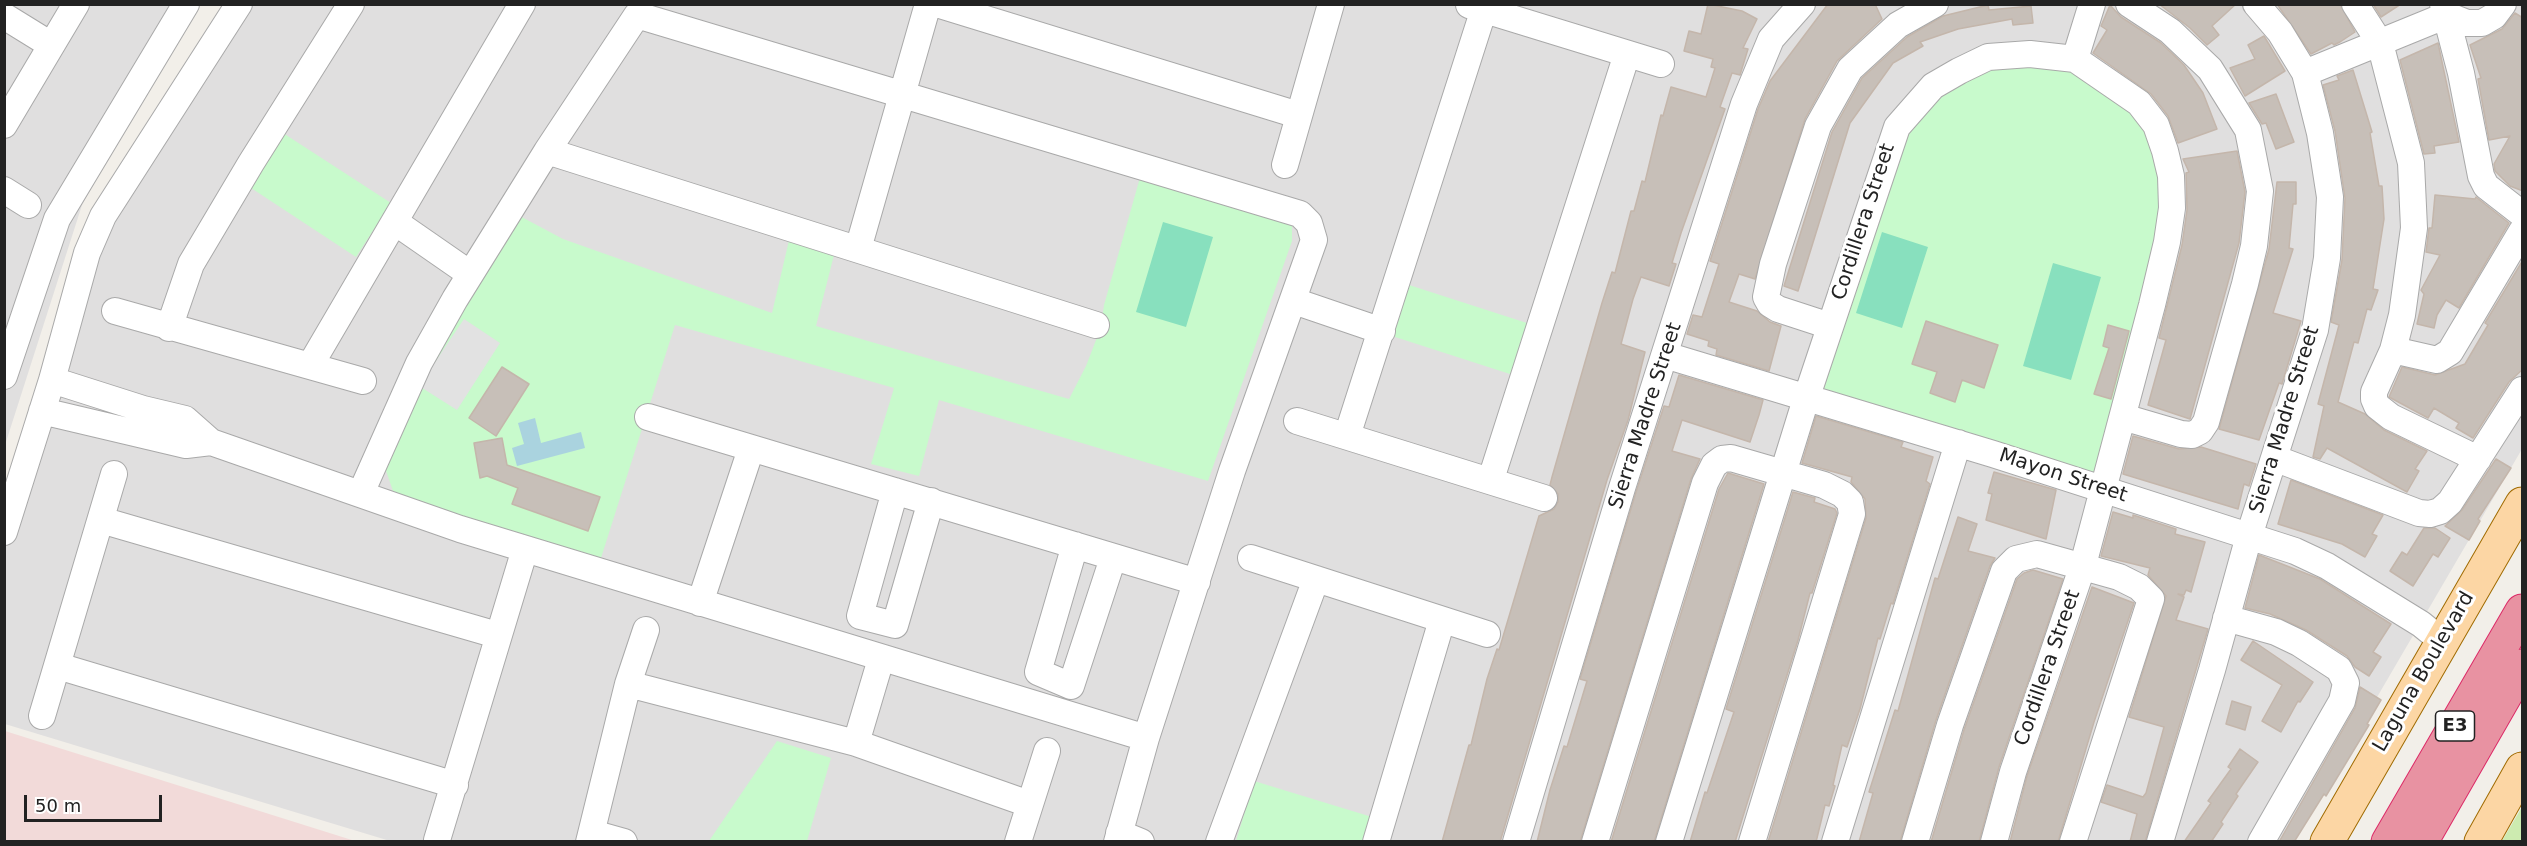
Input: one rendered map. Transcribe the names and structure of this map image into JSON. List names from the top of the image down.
{
  "streets": {
    "highway": ["E3"],
    "main road": ["Laguna Boulevard"],
    "street": ["Cordillera Street", "Sierra Madre Street", "Mayon Street"]
  },
  "crossings": [
    ["Cordillera Street", "Mayon Street"],
    ["Sierra Madre Street", "Mayon Street"],
    ["Mayon Street", "Laguna Boulevard"]
  ],
  "scale_bar": "50 m"
}
